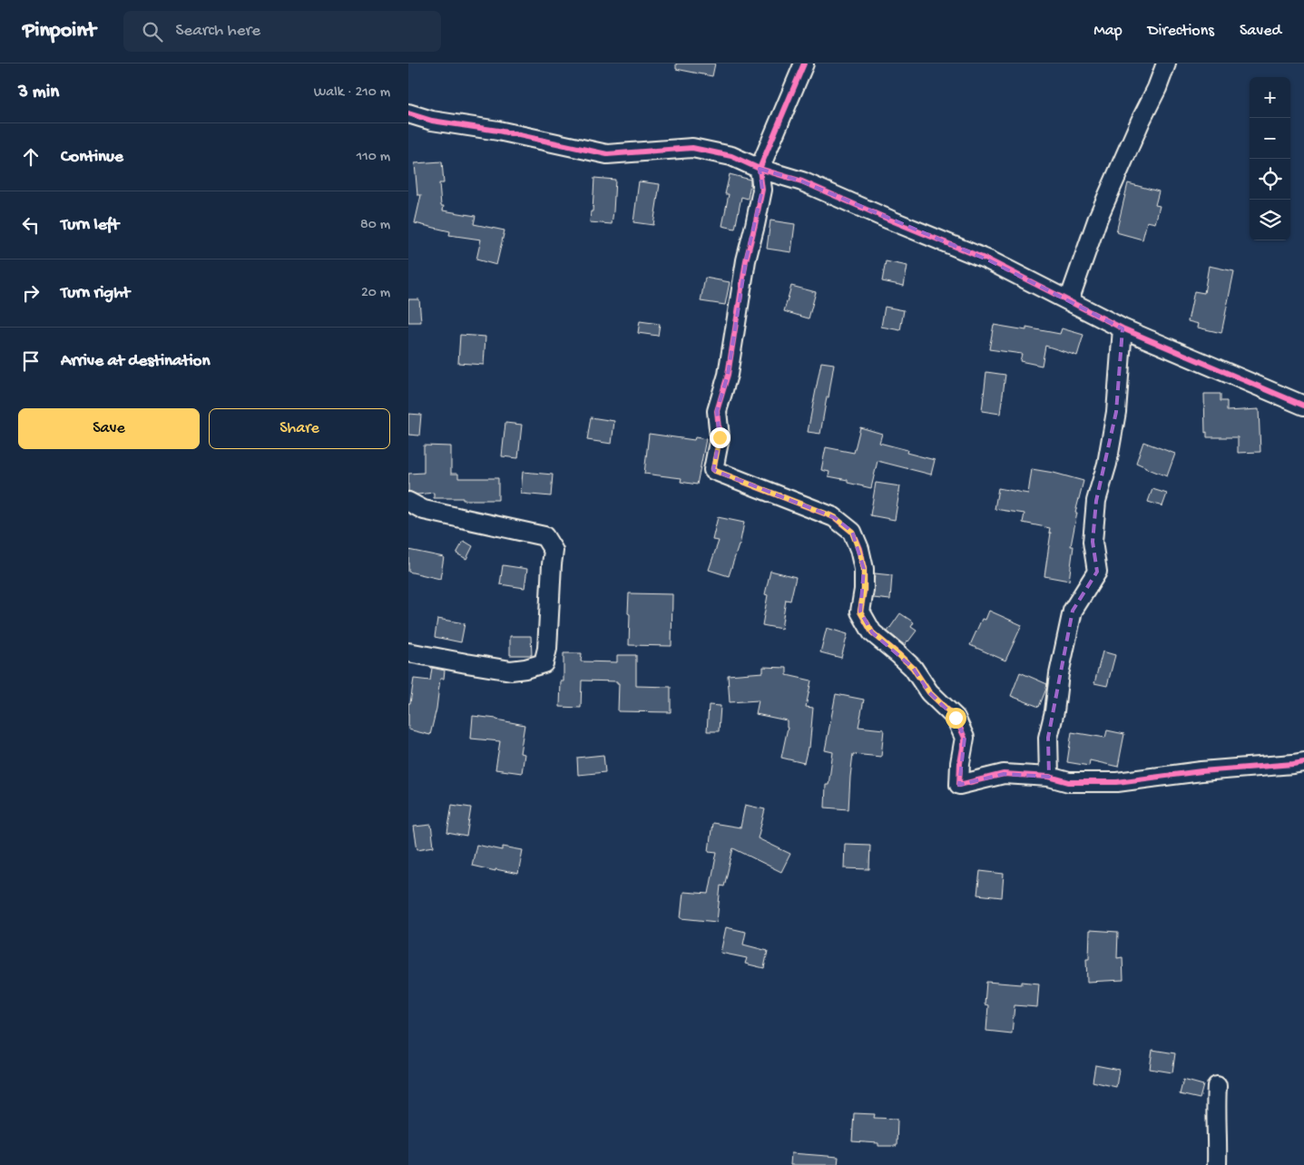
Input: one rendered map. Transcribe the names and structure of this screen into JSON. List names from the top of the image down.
{
  "page": {
    "header": "Pinpoint",
    "search": "Search here",
    "nav": ["Map", "Directions", "Saved"],
    "heading": ["3 min", "Walk · 210 m"],
    "map_buttons": ["+", "−"],
    "list": [
      ["Continue", "110 m"],
      ["Turn left", "80 m"],
      ["Turn right", "20 m"],
      "Arrive at destination"
    ],
    "buttons": ["Save", "Share"]
  }
}
